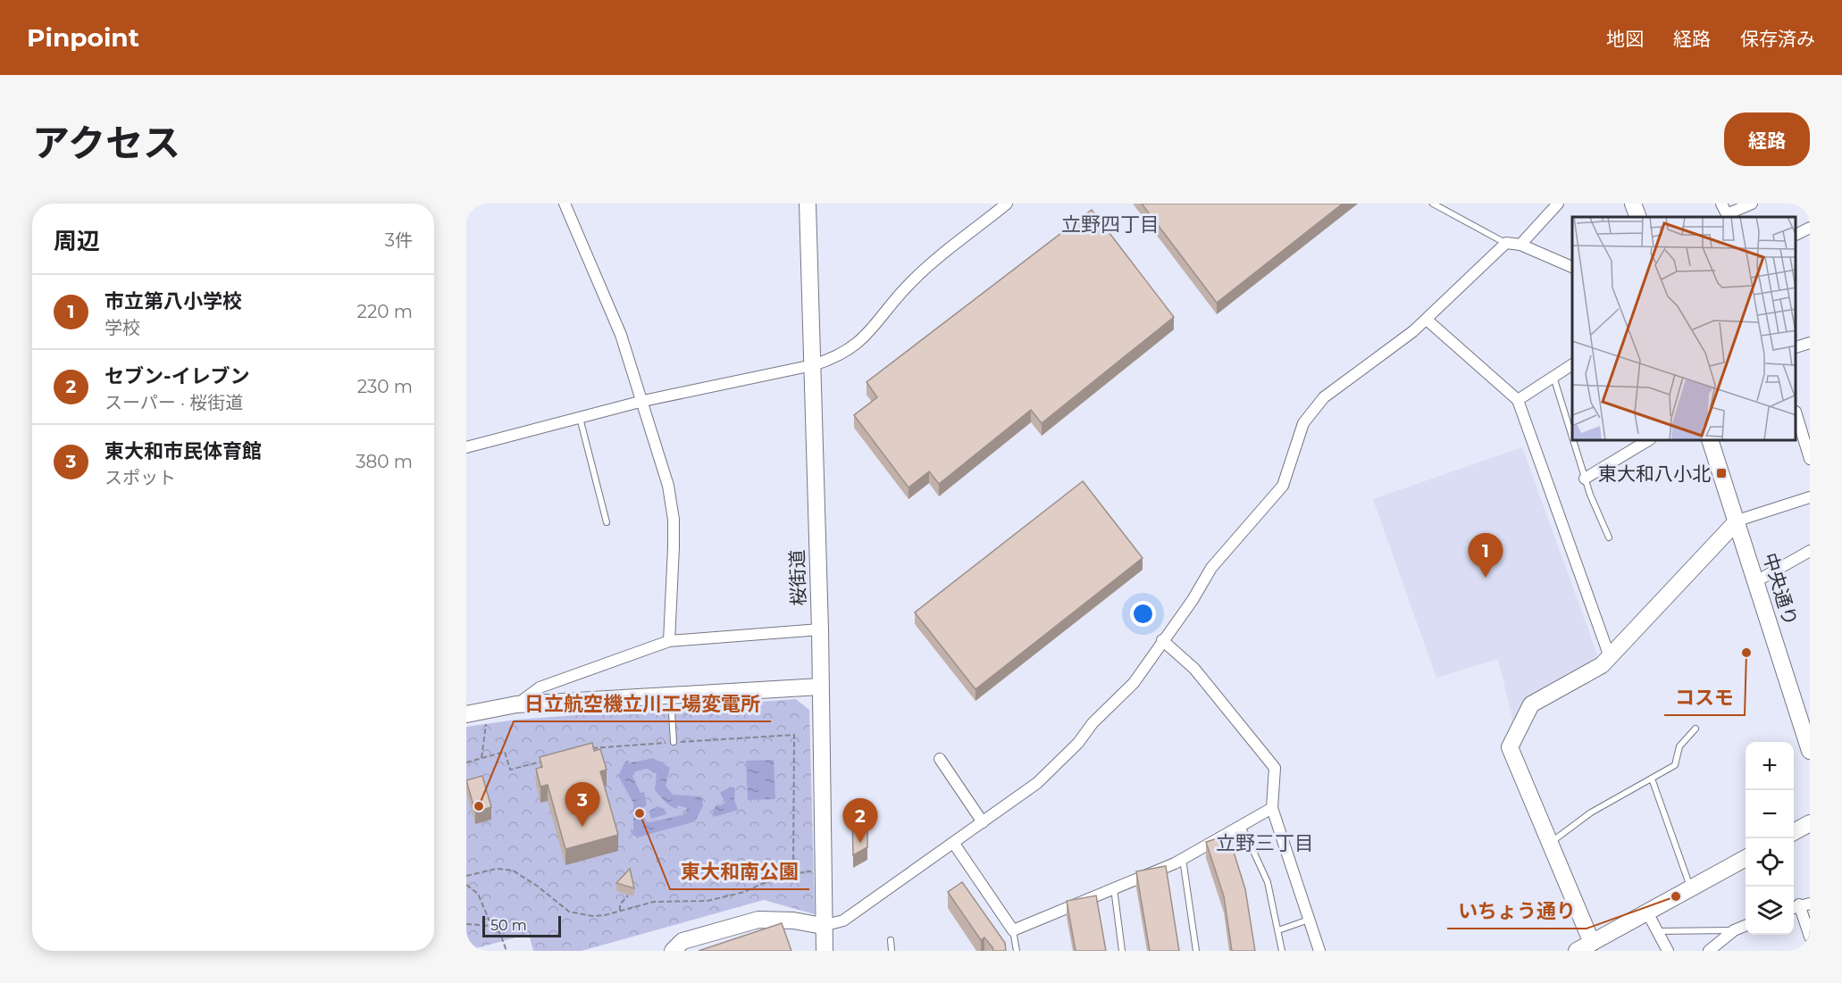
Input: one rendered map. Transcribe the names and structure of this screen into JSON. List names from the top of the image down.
{
  "streets": {
    "street": ["桜街道", "中央通り"]
  },
  "districts": ["立野四丁目", "立野三丁目"],
  "places": {
    "transit": ["東大和八小北"],
    "other": [
      "コスモ",
      "日立航空機立川工場変電所",
      "東大和南公園",
      "いちょう通り"
    ]
  },
  "scale_bar": "50 m",
  "page": {
    "header": "Pinpoint",
    "nav": ["地図", "経路", "保存済み"],
    "title": "アクセス",
    "buttons": "経路",
    "heading": ["周辺", "3件"],
    "list": [
      {
        "mark": "1",
        "name": "市立第八小学校",
        "note": "学校",
        "value": "220 m"
      },
      {
        "mark": "2",
        "name": "セブン-イレブン",
        "note": "スーパー · 桜街道",
        "value": "230 m"
      },
      {
        "mark": "3",
        "name": "東大和市民体育館",
        "note": "スポット",
        "value": "380 m"
      }
    ],
    "pins": ["1", "3", "2"],
    "map_buttons": ["+", "−"],
    "scale": "50 m"
  }
}
